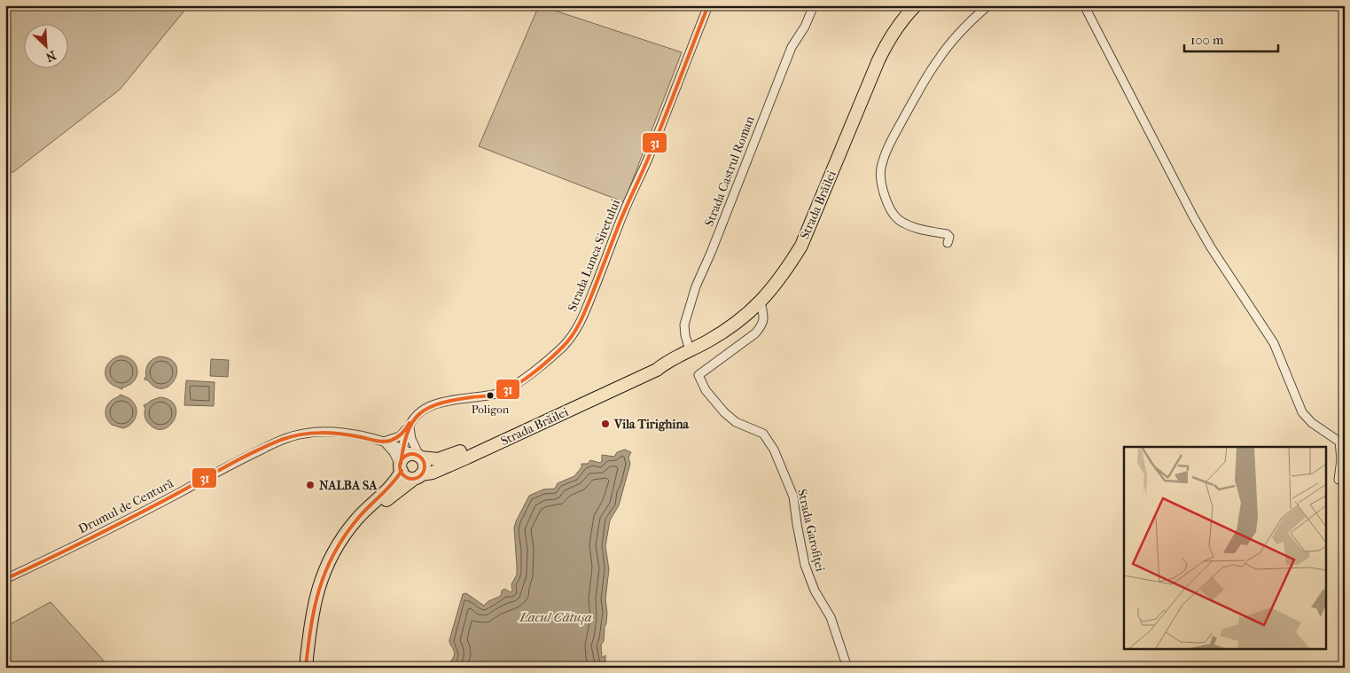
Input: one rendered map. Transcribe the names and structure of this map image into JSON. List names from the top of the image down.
{
  "streets": {
    "highway": ["Strada Brăilei"],
    "street": [
      "Strada Castrul Roman",
      "Strada Lunca Siretului",
      "Drumul de Centură",
      "Strada Garofiței"
    ]
  },
  "crossings": [
    ["Strada Castrul Roman", "Strada Brăilei"],
    ["Strada Brăilei", "Drumul de Centură"],
    ["Strada Brăilei", "Strada Garofiței"],
    ["Strada Lunca Siretului", "Drumul de Centură"]
  ],
  "water": ["Lacul Cătușa"],
  "places": ["Poligon", "Vila Tirighina", "NALBA SA"],
  "lines": ["transit line 31"],
  "scale_bar": "100 m",
  "north": "bottom right"
}
